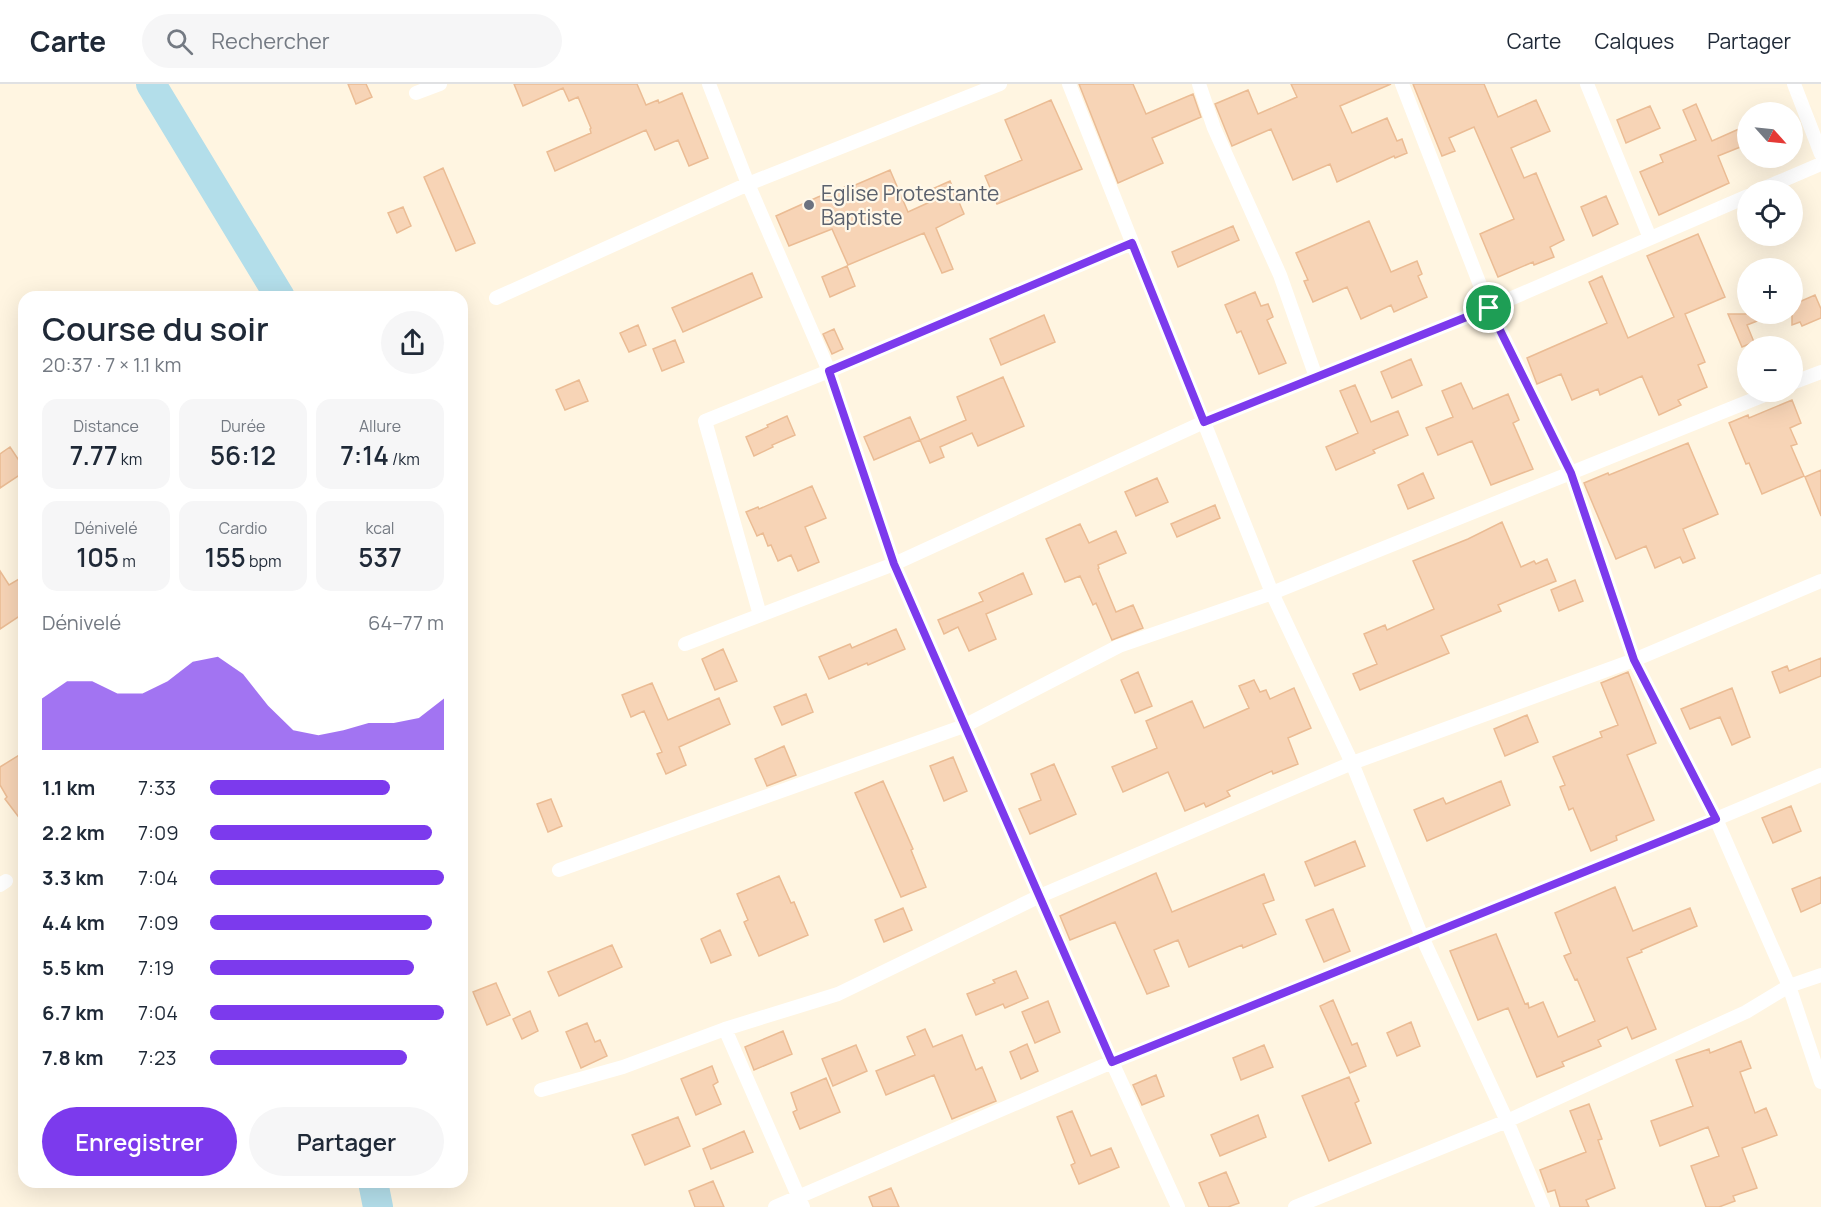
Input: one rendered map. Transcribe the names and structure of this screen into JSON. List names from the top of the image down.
{
  "places": ["Eglise Protestante Baptiste"],
  "north": "bottom right",
  "page": {
    "header": "Carte",
    "search": "Rechercher",
    "nav": ["Carte", "Calques", "Partager"],
    "map_buttons": ["+", "−"],
    "heading": ["Course du soir", "20:37 · 7 × 1.1 km"],
    "stats": [
      ["Distance", "7.77 km"],
      ["Durée", "56:12"],
      ["Allure", "7:14 /km"],
      ["Dénivelé", "105 m"],
      ["Cardio", "155 bpm"],
      ["kcal", "537"]
    ],
    "chart": ["Dénivelé", "64–77 m"],
    "list": [
      {
        "name": "1.1 km",
        "note": "7:33"
      },
      {
        "name": "2.2 km",
        "note": "7:09"
      },
      {
        "name": "3.3 km",
        "note": "7:04"
      },
      {
        "name": "4.4 km",
        "note": "7:09"
      },
      {
        "name": "5.5 km",
        "note": "7:19"
      },
      {
        "name": "6.7 km",
        "note": "7:04"
      },
      {
        "name": "7.8 km",
        "note": "7:23"
      }
    ],
    "buttons": ["Enregistrer", "Partager"]
  }
}
